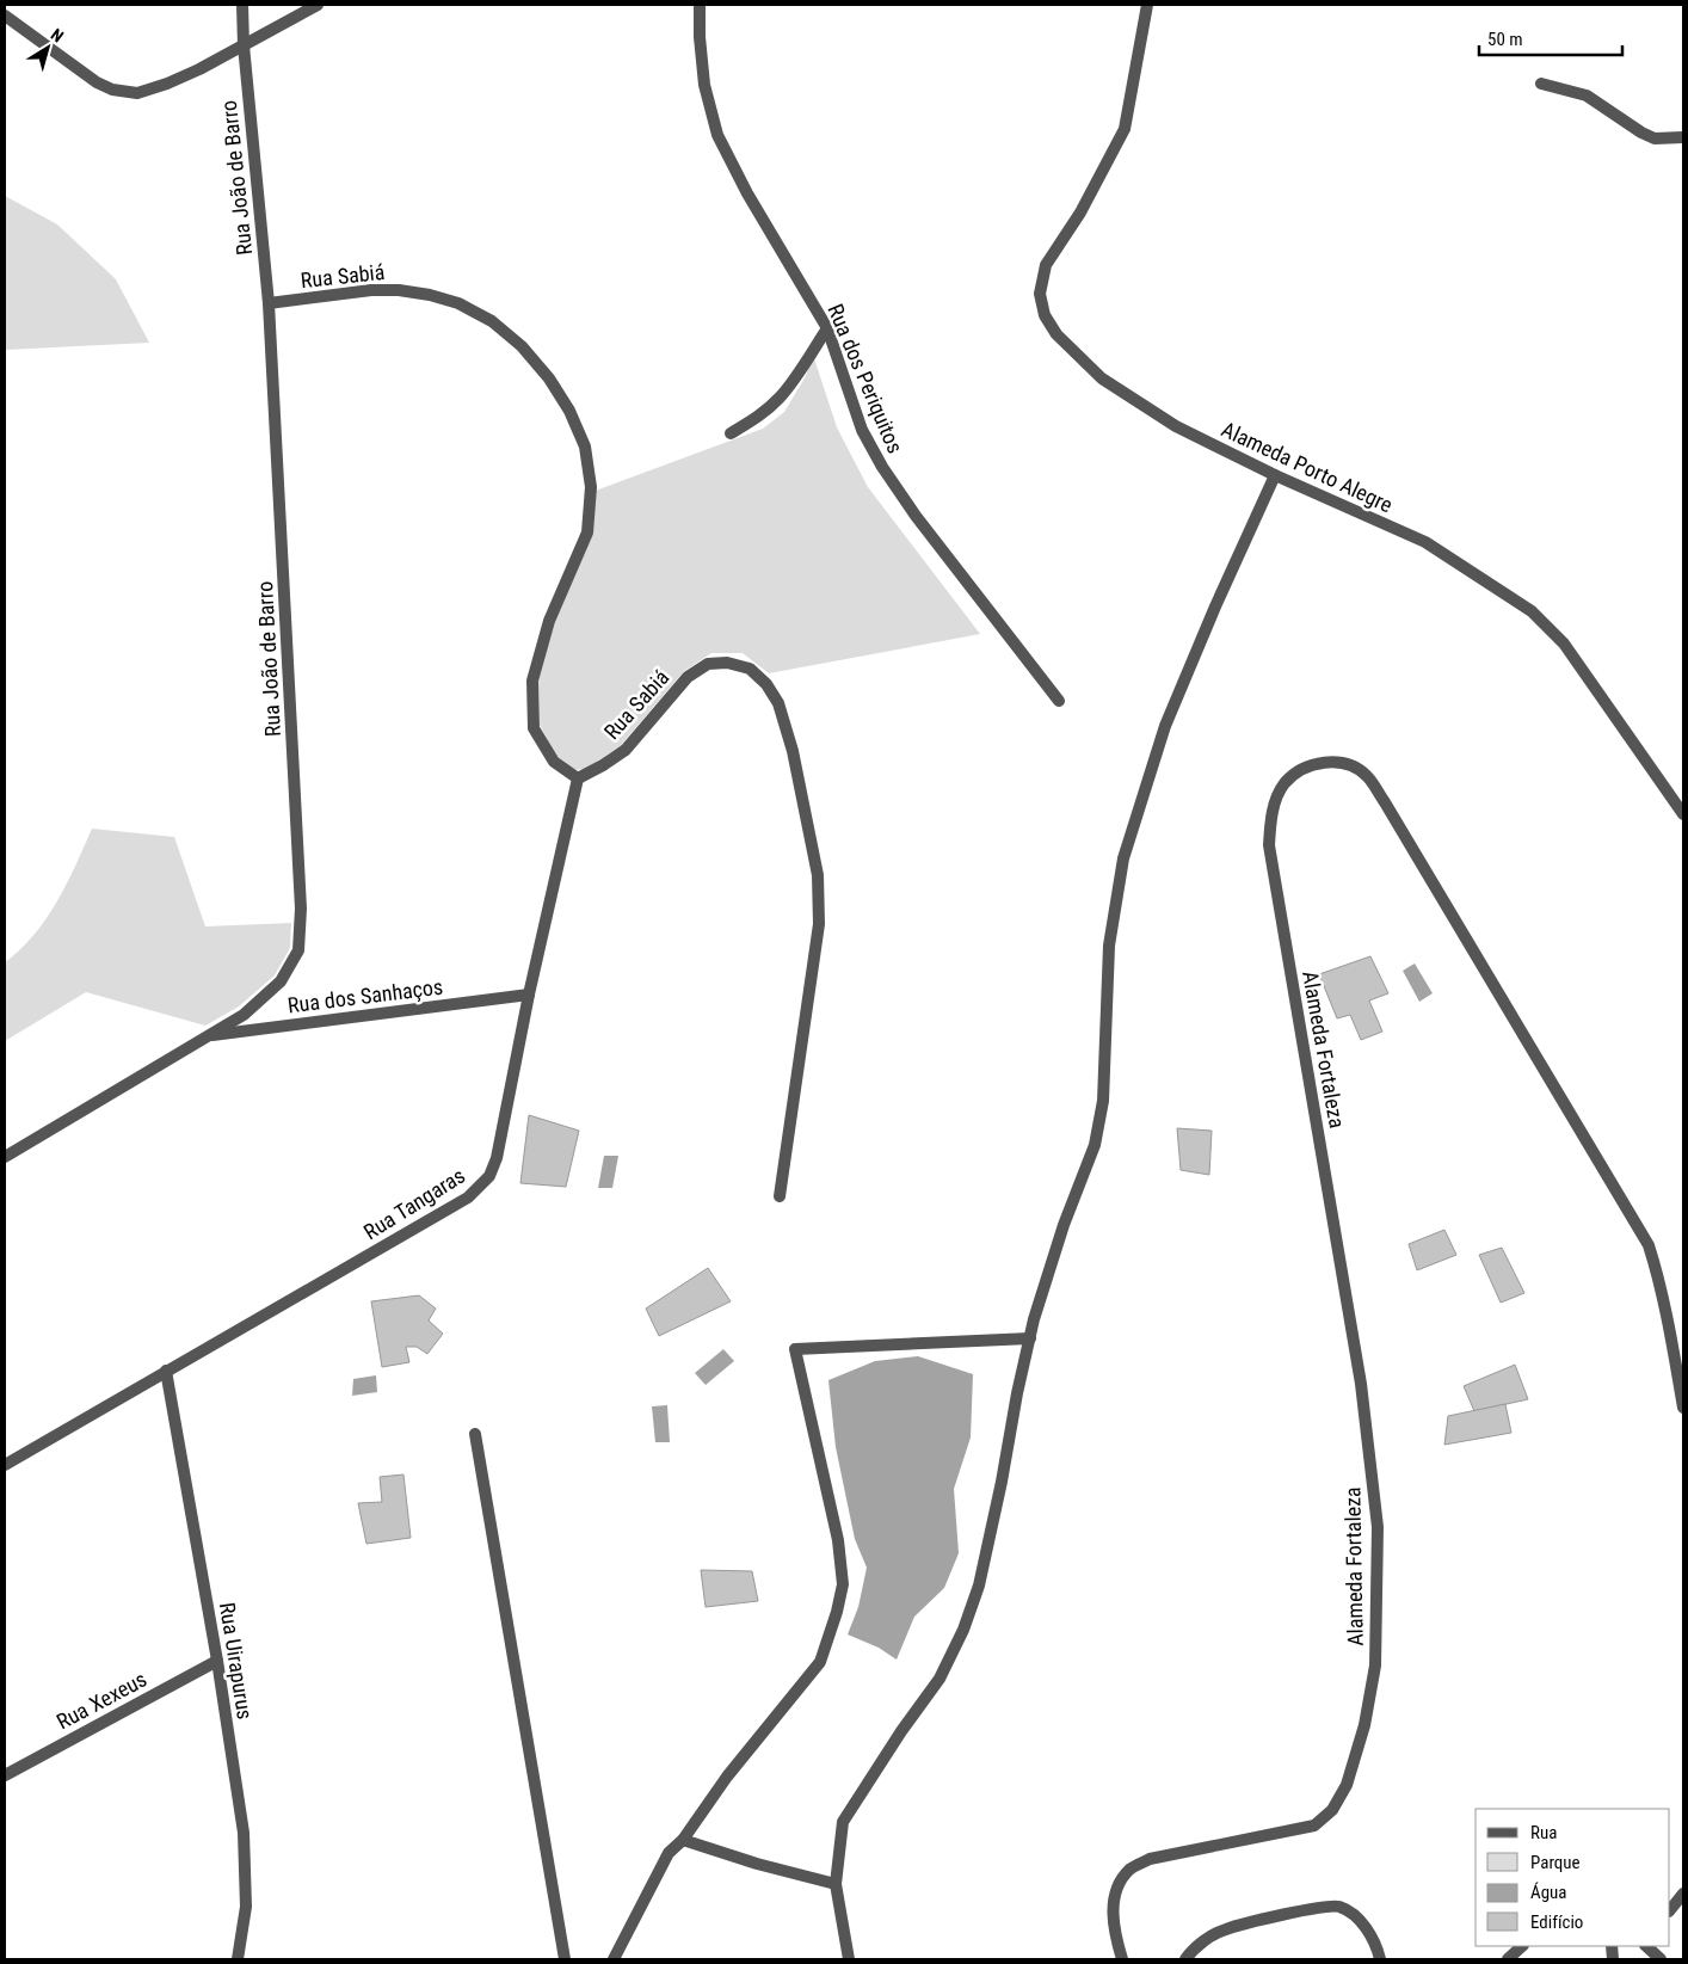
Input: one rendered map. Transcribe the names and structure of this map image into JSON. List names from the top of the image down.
{
  "streets": {
    "street": [
      "Rua João de Barro",
      "Rua Sabiá",
      "Rua dos Periquitos",
      "Alameda Porto Alegre",
      "Rua dos Sanhaços",
      "Alameda Fortaleza",
      "Rua Tangaras",
      "Rua Uirapurus",
      "Rua Xexeus"
    ]
  },
  "crossings": [
    ["Rua João de Barro", "Rua Sabiá"],
    ["Rua João de Barro", "Rua dos Sanhaços"],
    ["Rua Sabiá", "Rua Tangaras"],
    ["Rua dos Sanhaços", "Rua Tangaras"],
    ["Rua Tangaras", "Rua Uirapurus"],
    ["Rua Uirapurus", "Rua Xexeus"]
  ],
  "legend": [
    "Rua",
    "Parque",
    "Água",
    "Edifício"
  ],
  "scale_bar": "50 m",
  "north": "top right"
}
